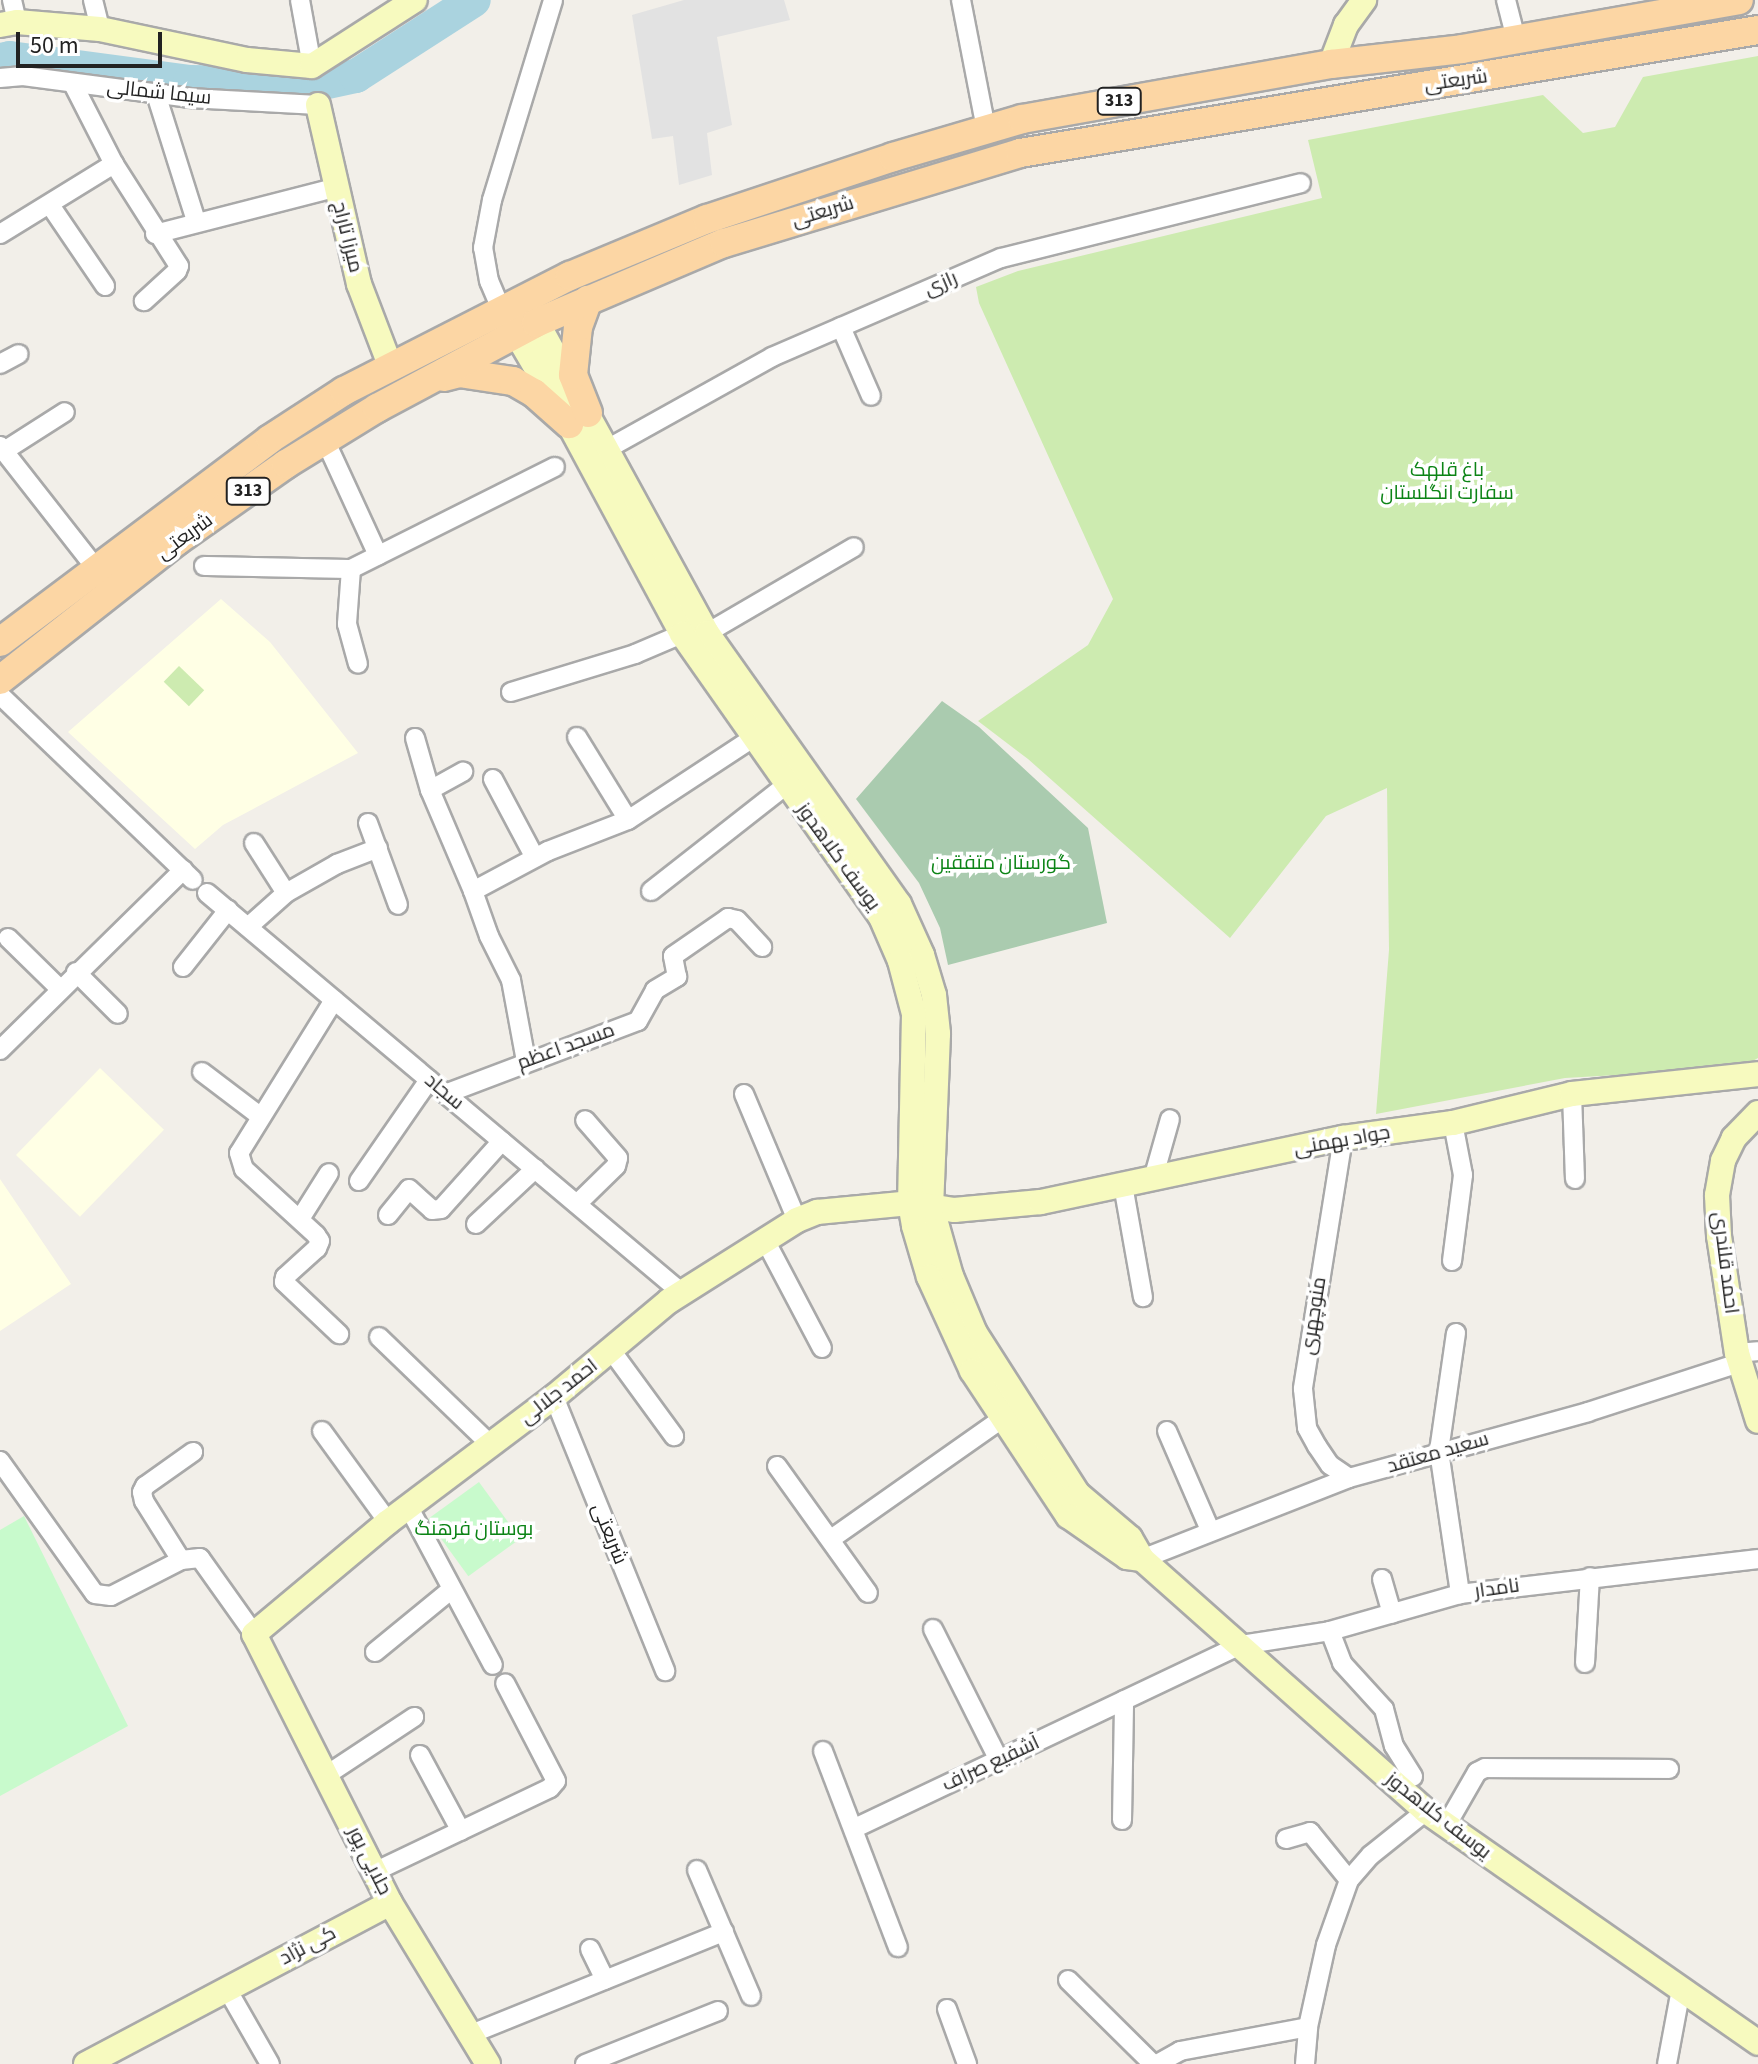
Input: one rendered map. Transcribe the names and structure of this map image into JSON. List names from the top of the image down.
{
  "streets": {
    "main road": ["شریعتی", "313"],
    "street": [
      "سیما شمالی",
      "میرزا تاراج",
      "رازی",
      "یوسف کلاهدوز",
      "مسجد اعظم",
      "سجاد",
      "جواد بهمنی",
      "احمد قلندری",
      "منوچهری",
      "احمد جلالی",
      "سعید معتقد",
      "نامدار",
      "آشفیع صراف",
      "جلایی پور",
      "کی نژاد"
    ]
  },
  "crossings": [
    ["شریعتی", "میرزا تاراج"],
    ["شریعتی", "یوسف کلاهدوز"],
    ["شریعتی", "احمد جلالی"],
    ["سیما شمالی", "میرزا تاراج"],
    ["رازی", "یوسف کلاهدوز"],
    ["یوسف کلاهدوز", "جواد بهمنی"],
    ["یوسف کلاهدوز", "احمد جلالی"],
    ["یوسف کلاهدوز", "سعید معتقد"],
    ["یوسف کلاهدوز", "نامدار"],
    ["یوسف کلاهدوز", "آشفیع صراف"],
    ["مسجد اعظم", "سجاد"],
    ["سجاد", "احمد جلالی"],
    ["جواد بهمنی", "منوچهری"],
    ["جواد بهمنی", "احمد جلالی"],
    ["احمد قلندری", "سعید معتقد"],
    ["منوچهری", "سعید معتقد"],
    ["احمد جلالی", "جلایی پور"],
    ["نامدار", "آشفیع صراف"],
    ["جلایی پور", "کی نژاد"]
  ],
  "parks": ["باغ قلهک سفارت انگلستان", "گورستان متفقین", "بوستان فرهنگ"],
  "scale_bar": "50 m"
}
